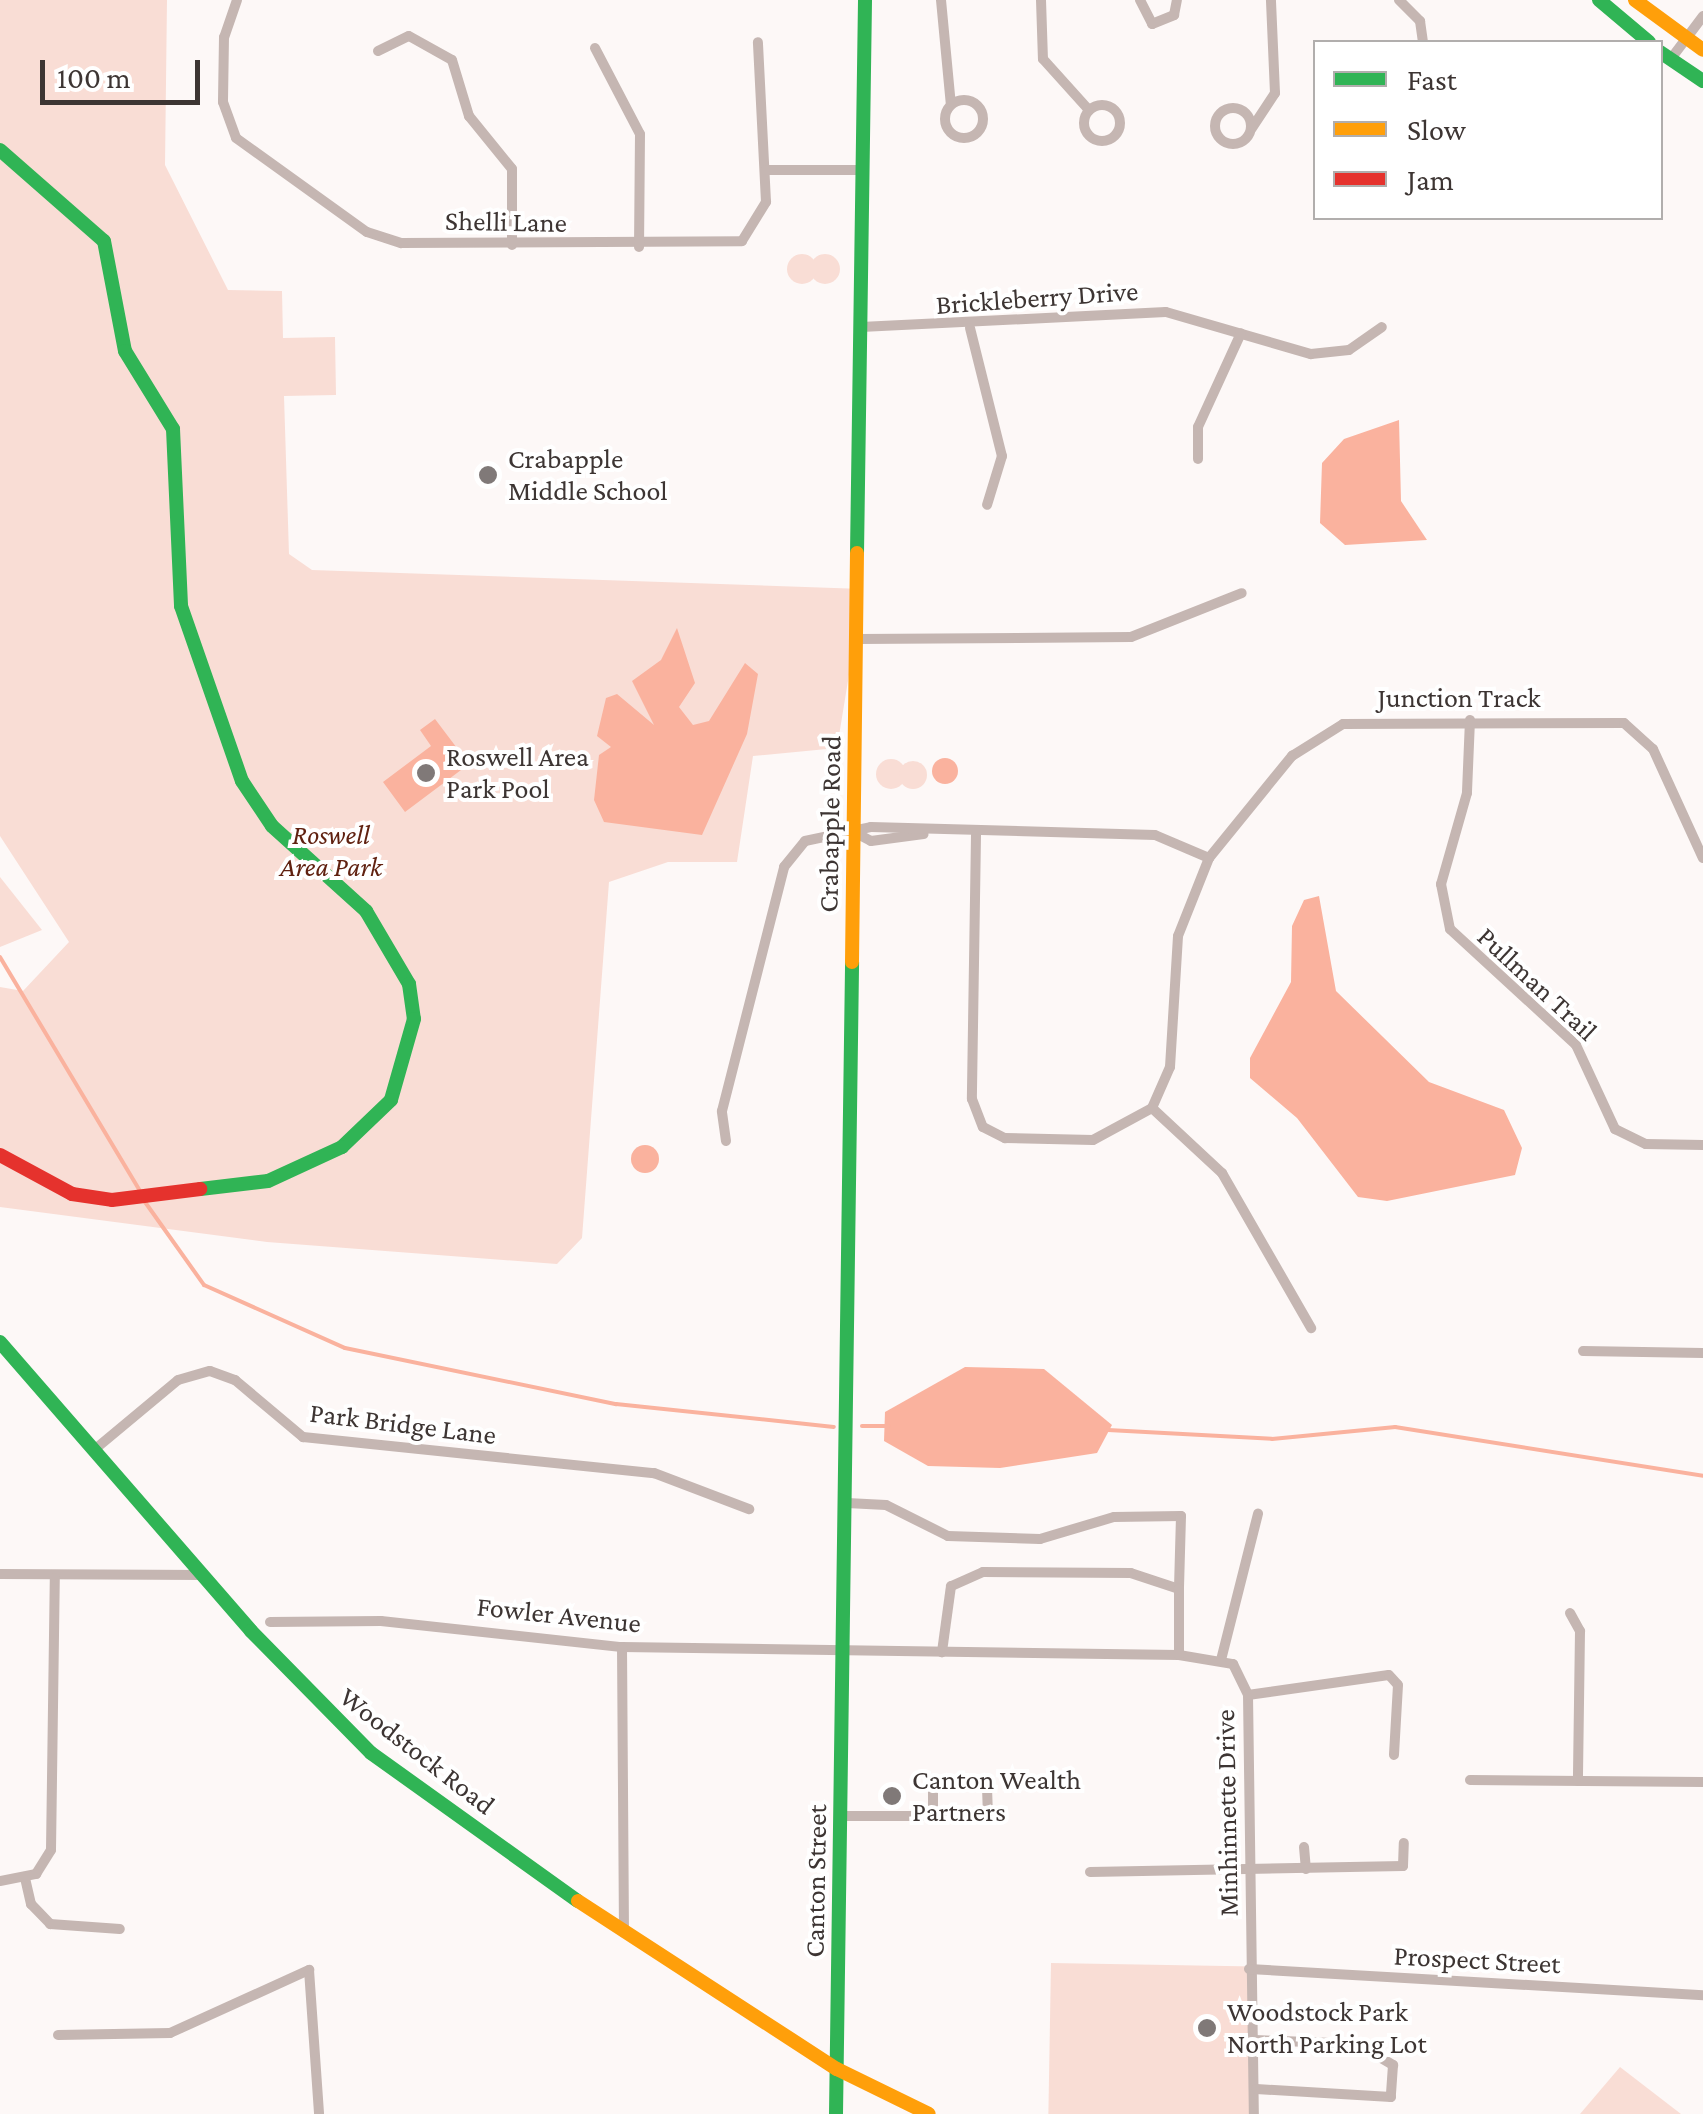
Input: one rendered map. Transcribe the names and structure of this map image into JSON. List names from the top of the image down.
{
  "streets": {
    "street": [
      "Shelli Lane",
      "Brickleberry Drive",
      "Junction Track",
      "Crabapple Road",
      "Pullman Trail",
      "Park Bridge Lane",
      "Fowler Avenue",
      "Woodstock Road",
      "Minhinnette Drive",
      "Canton Street",
      "Prospect Street"
    ]
  },
  "crossings": [
    ["Brickleberry Drive", "Crabapple Road"],
    ["Junction Track", "Pullman Trail"],
    ["Crabapple Road", "Fowler Avenue"],
    ["Crabapple Road", "Canton Street"],
    ["Park Bridge Lane", "Woodstock Road"],
    ["Fowler Avenue", "Canton Street"],
    ["Woodstock Road", "Canton Street"],
    ["Minhinnette Drive", "Prospect Street"]
  ],
  "parks": ["Roswell Area Park"],
  "places": [
    "Crabapple Middle School",
    "Roswell Area Park Pool",
    "Canton Wealth Partners",
    "Woodstock Park North Parking Lot"
  ],
  "legend": ["Fast", "Slow", "Jam"],
  "scale_bar": "100 m"
}
